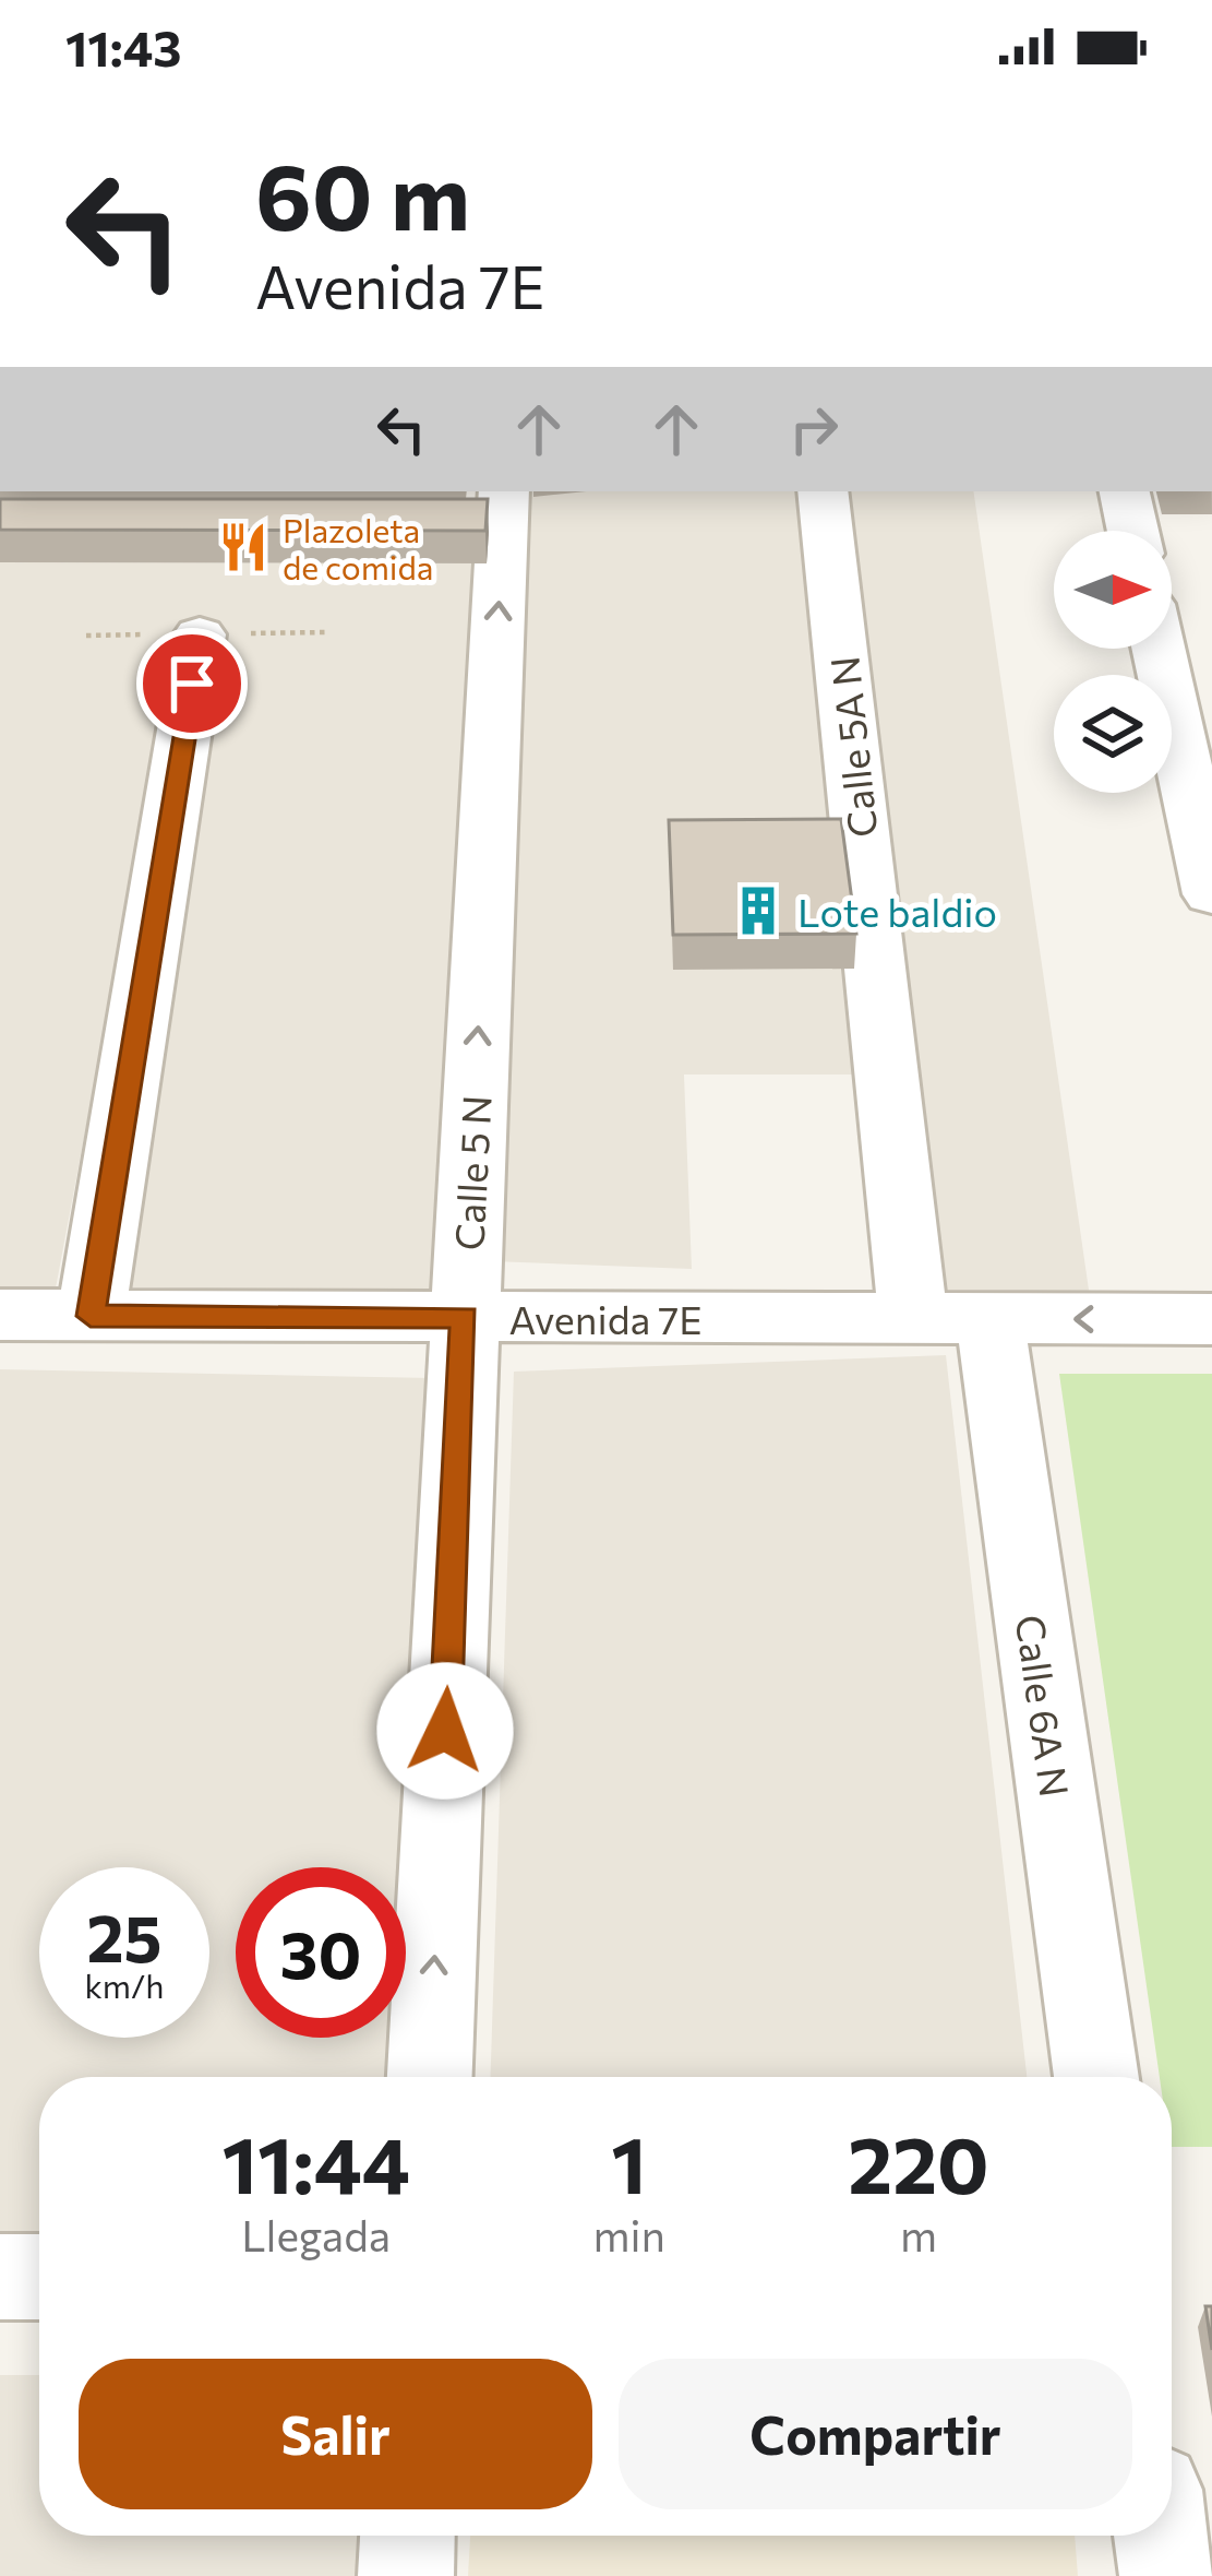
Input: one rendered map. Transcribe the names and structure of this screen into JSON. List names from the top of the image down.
{
  "streets": {
    "street": [
      "Calle 5A N",
      "Calle 5 N",
      "Avenida 7E",
      "Calle 6A N"
    ]
  },
  "crossings": [
    ["Calle 5A N", "Avenida 7E"],
    ["Calle 5 N", "Avenida 7E"],
    ["Avenida 7E", "Calle 6A N"]
  ],
  "places": {
    "restaurant": ["Plazoleta de comida"],
    "building": ["Lote baldio"]
  },
  "north": "right",
  "page": {
    "status": "11:43",
    "turn": ["60 m", "Avenida 7E"],
    "speed": "25 km/h",
    "limit": "30",
    "eta": [
      "11:44",
      "Llegada",
      "1",
      "min",
      "220",
      "m"
    ],
    "buttons": ["Salir", "Compartir"]
  }
}
